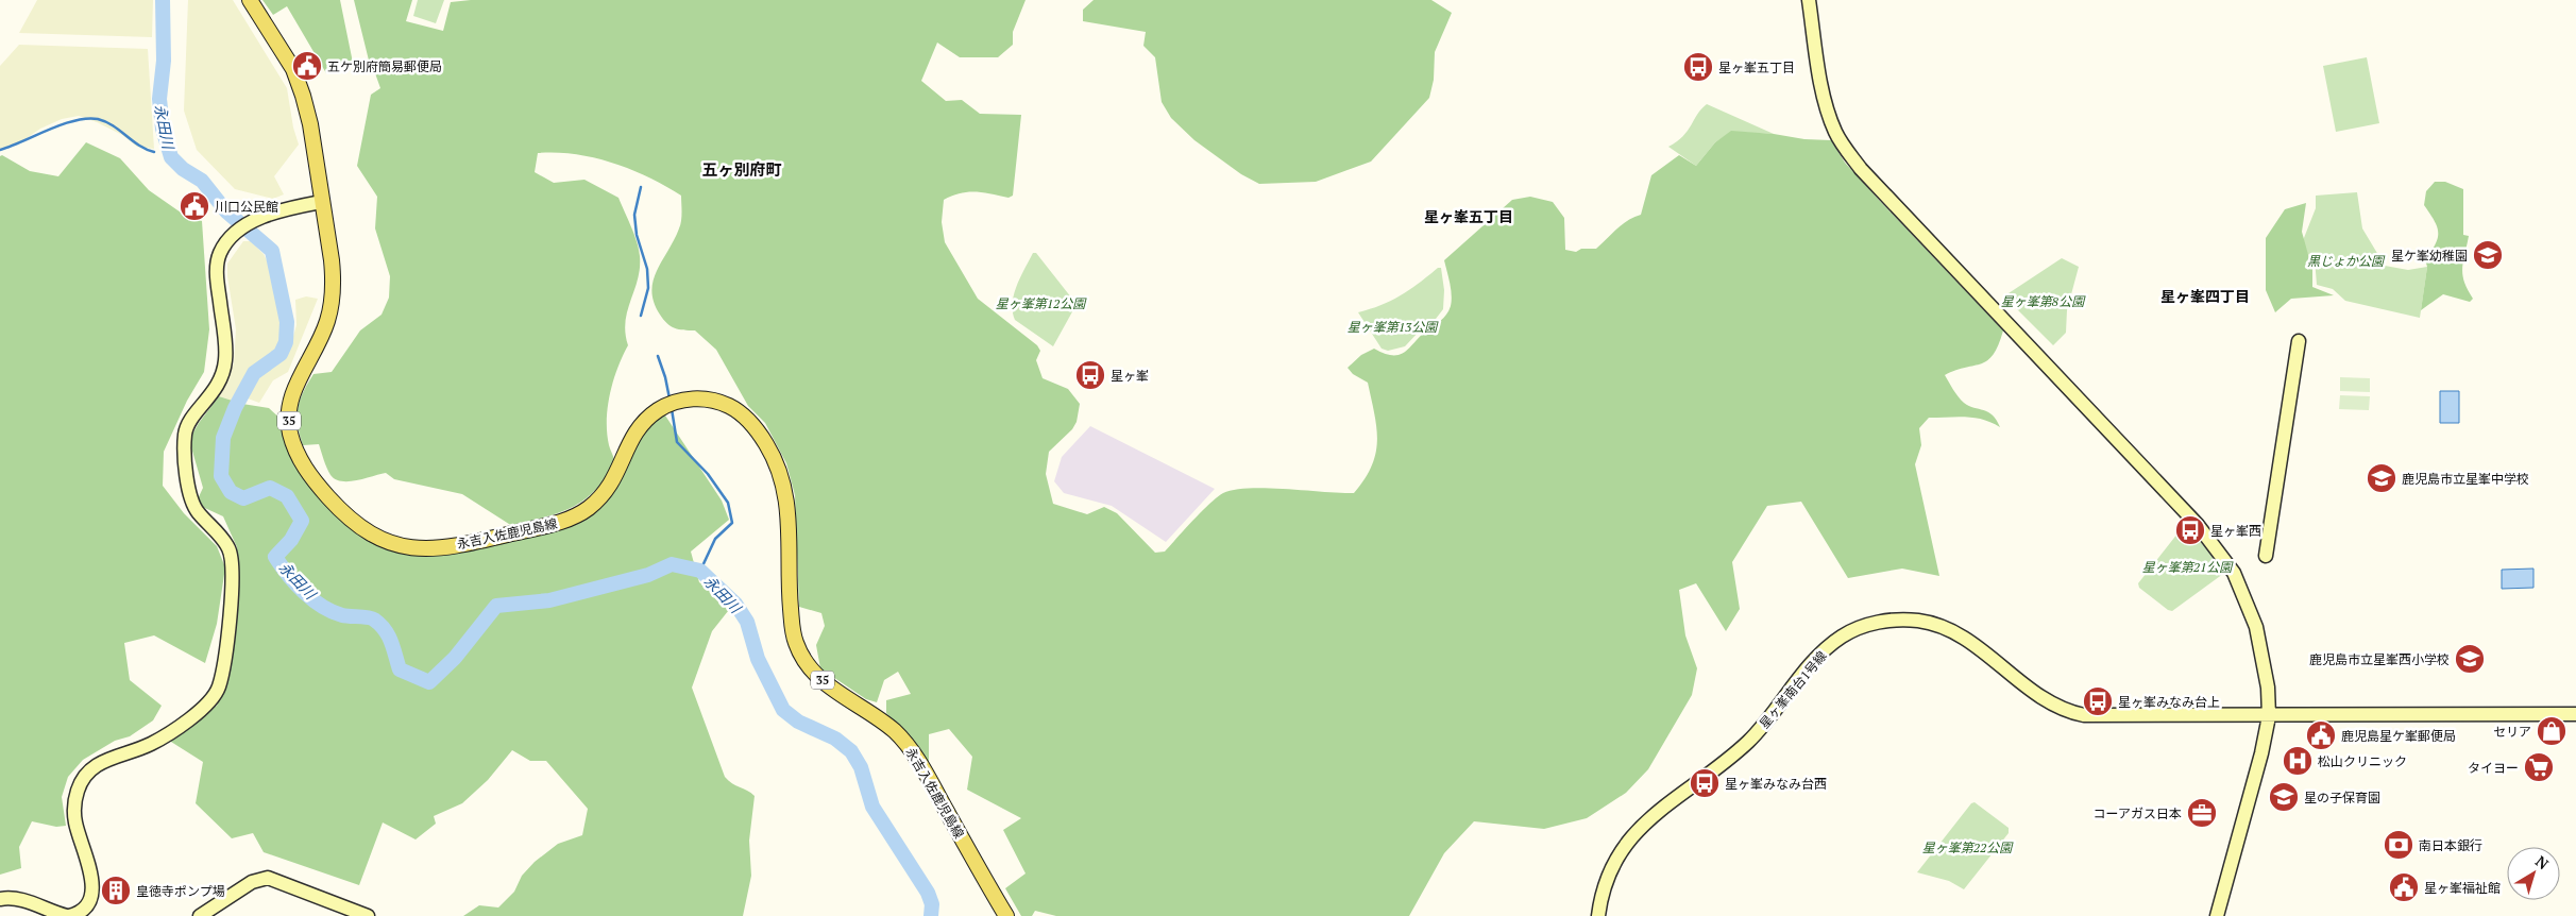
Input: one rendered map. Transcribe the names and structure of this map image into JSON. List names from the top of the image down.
{
  "streets": {
    "main road": ["35", "永吉入佐鹿児島線"],
    "street": ["星ヶ峯南台1号線"]
  },
  "districts": ["五ヶ別府町", "星ヶ峯五丁目", "星ヶ峯四丁目"],
  "water": ["永田川"],
  "parks": [
    "黒じょか公園",
    "星ヶ峯第8公園",
    "星ヶ峯第12公園",
    "星ヶ峯第13公園",
    "星ヶ峯第21公園",
    "星ヶ峯第22公園"
  ],
  "places": {
    "public building": [
      "五ケ別府簡易郵便局",
      "川口公民館",
      "鹿児島星ケ峯郵便局",
      "星ヶ峯福祉館"
    ],
    "bus stop": [
      "星ヶ峯五丁目",
      "星ヶ峯",
      "星ヶ峯西",
      "星ヶ峯みなみ台上",
      "星ヶ峯みなみ台西"
    ],
    "school or university": [
      "星ケ峯幼稚園",
      "鹿児島市立星峯中学校",
      "鹿児島市立星峯西小学校",
      "星の子保育園"
    ],
    "shop": ["セリア"],
    "hospital": ["松山クリニック"],
    "supermarket": ["タイヨー"],
    "office": ["コーアガス日本"],
    "bank": ["南日本銀行"],
    "building": ["皇徳寺ポンプ場"]
  },
  "north": "top right"
}
